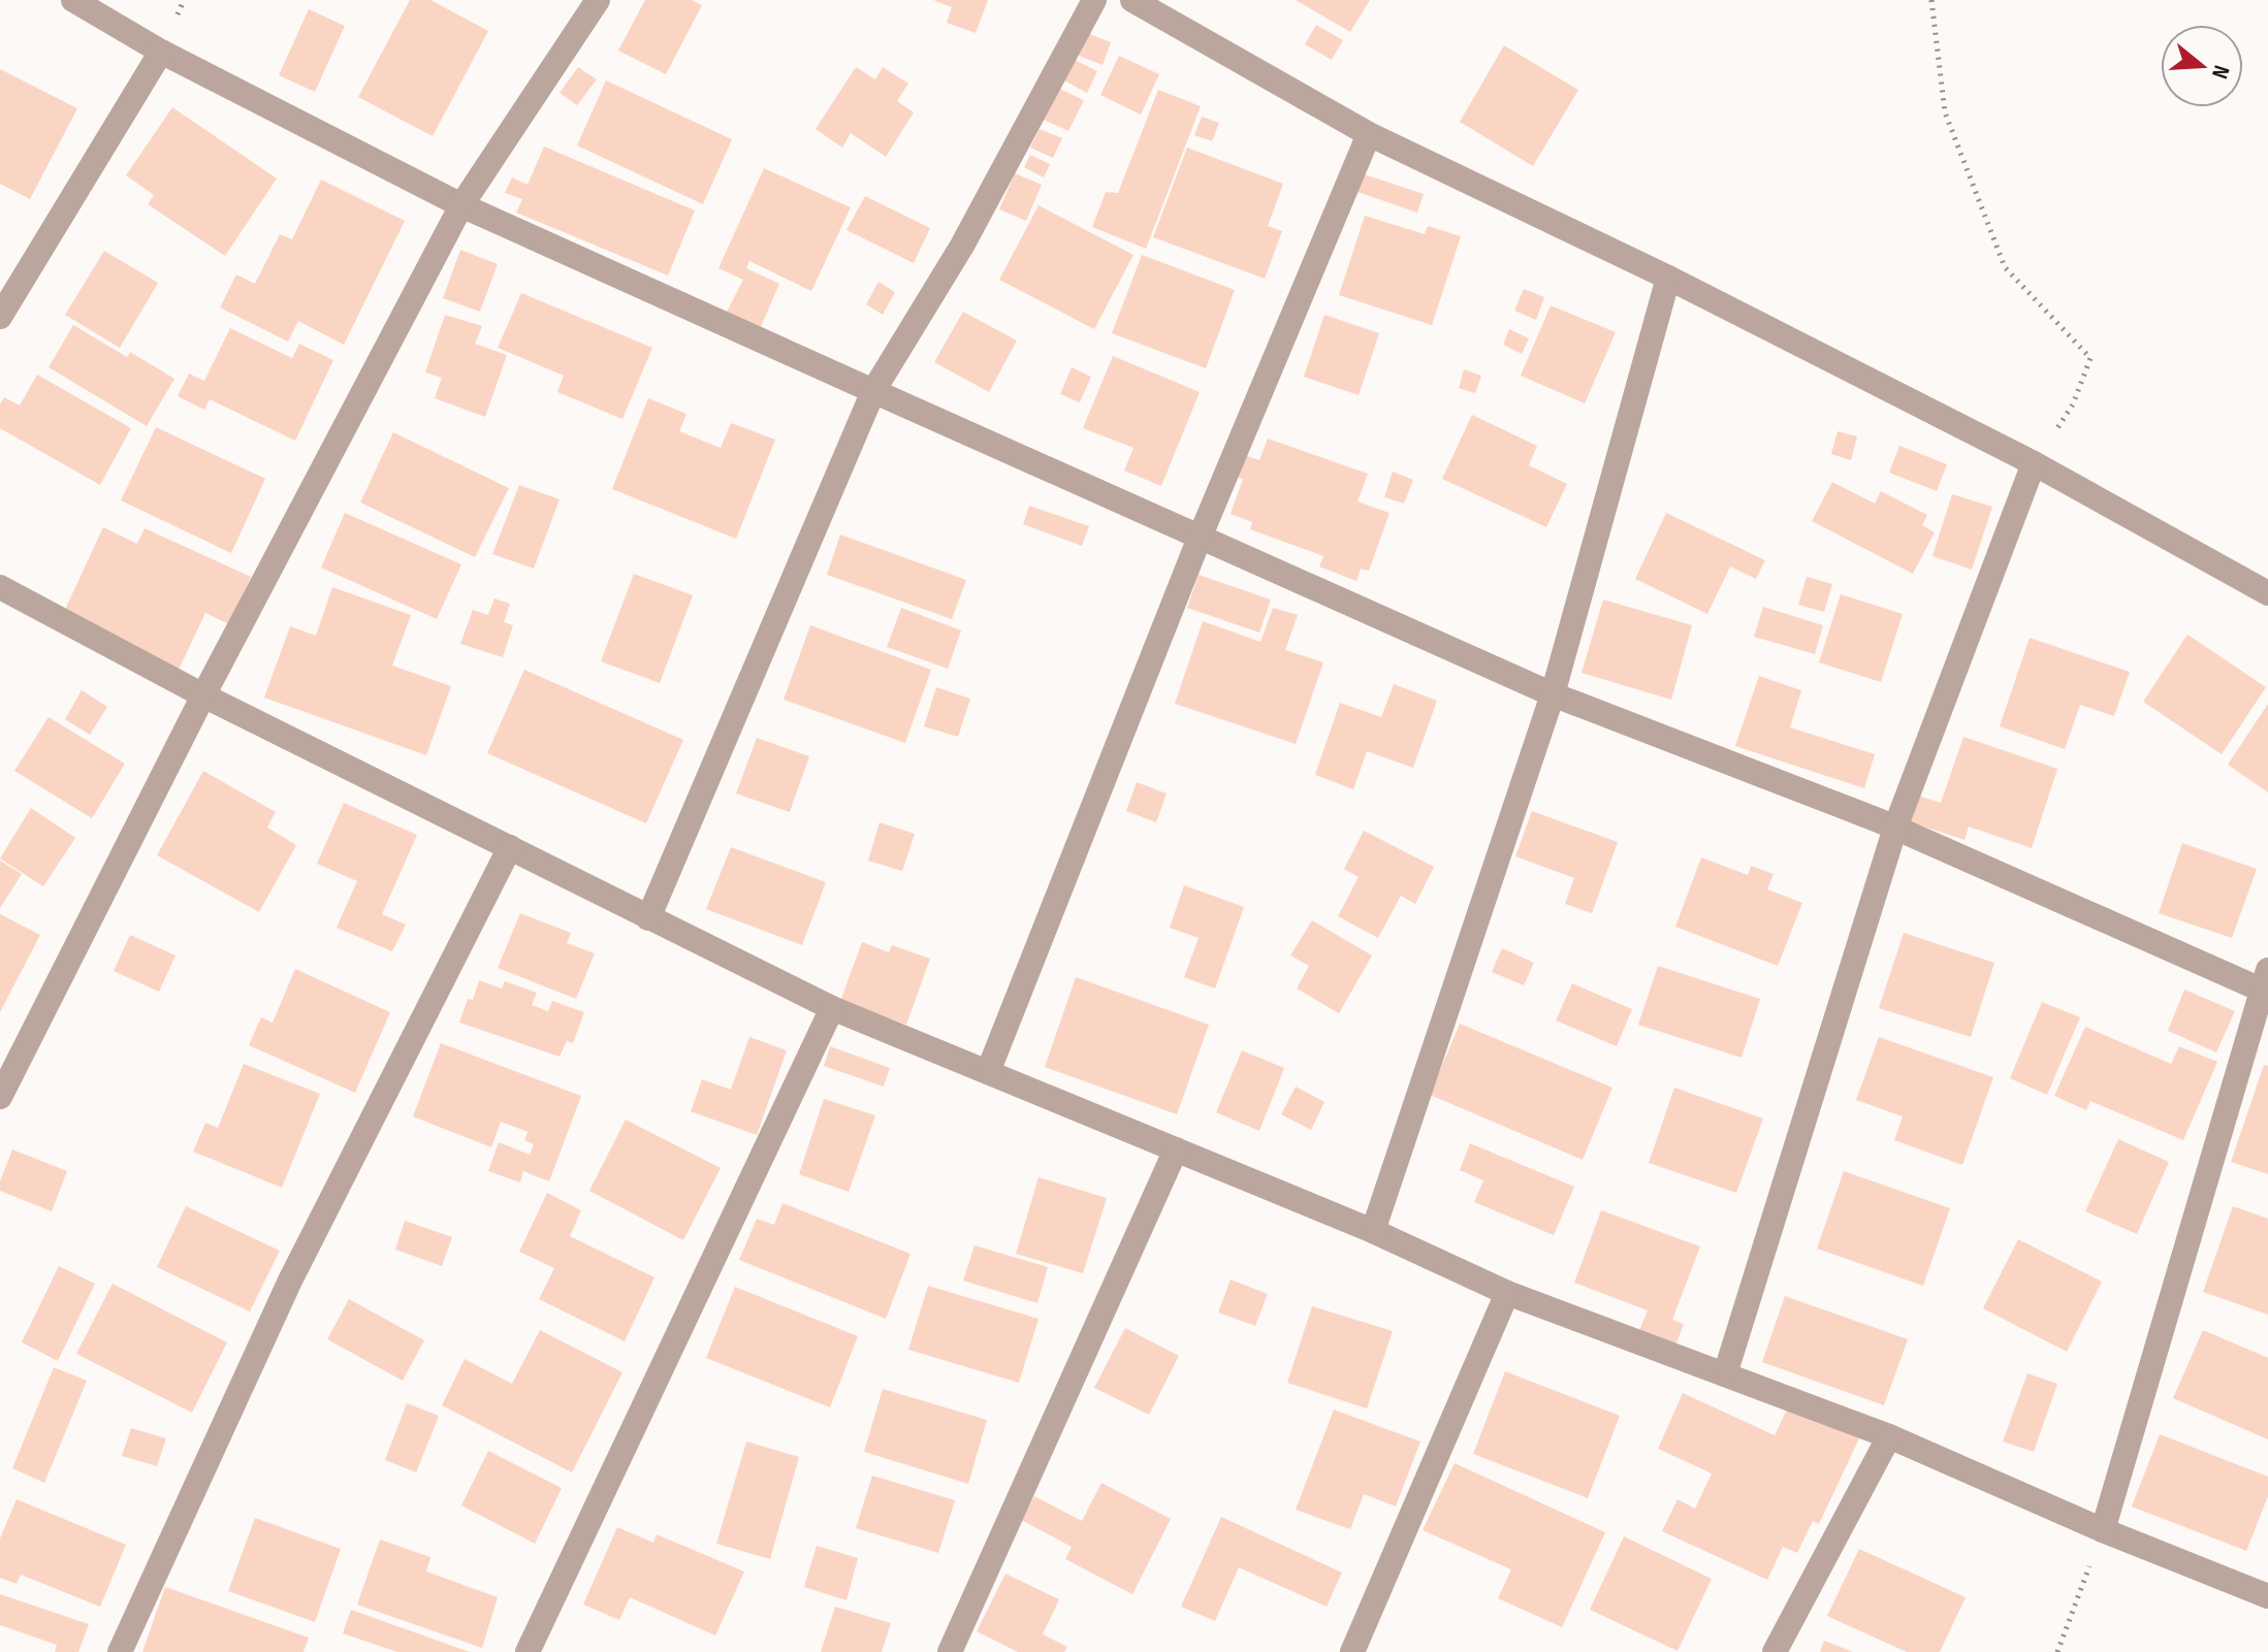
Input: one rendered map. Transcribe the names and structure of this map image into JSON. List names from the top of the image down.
{
  "north": "right"
}
